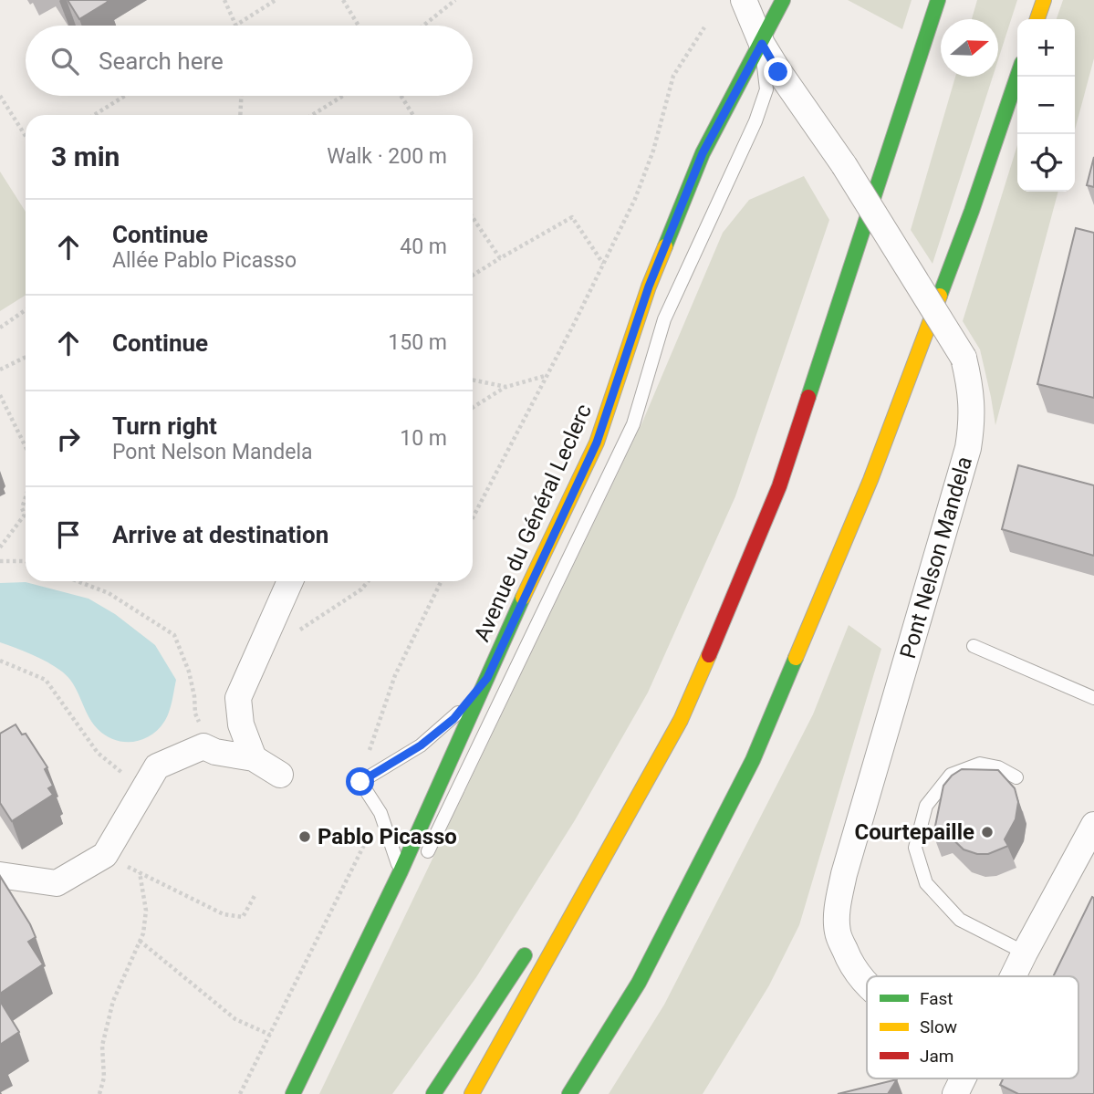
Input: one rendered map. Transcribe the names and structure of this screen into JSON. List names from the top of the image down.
{
  "streets": {
    "main road": ["Avenue du Général Leclerc"],
    "street": ["Pont Nelson Mandela"]
  },
  "crossings": [
    ["Avenue du Général Leclerc", "Pont Nelson Mandela"]
  ],
  "places": ["Courtepaille", "Pablo Picasso"],
  "legend": ["Fast", "Slow", "Jam"],
  "north": "right",
  "page": {
    "map_buttons": ["+", "−"],
    "search": "Search here",
    "heading": ["3 min", "Walk · 200 m"],
    "list": [
      ["Continue", "Allée Pablo Picasso", "40 m"],
      ["Continue", "150 m"],
      ["Turn right", "Pont Nelson Mandela", "10 m"],
      "Arrive at destination"
    ]
  }
}
